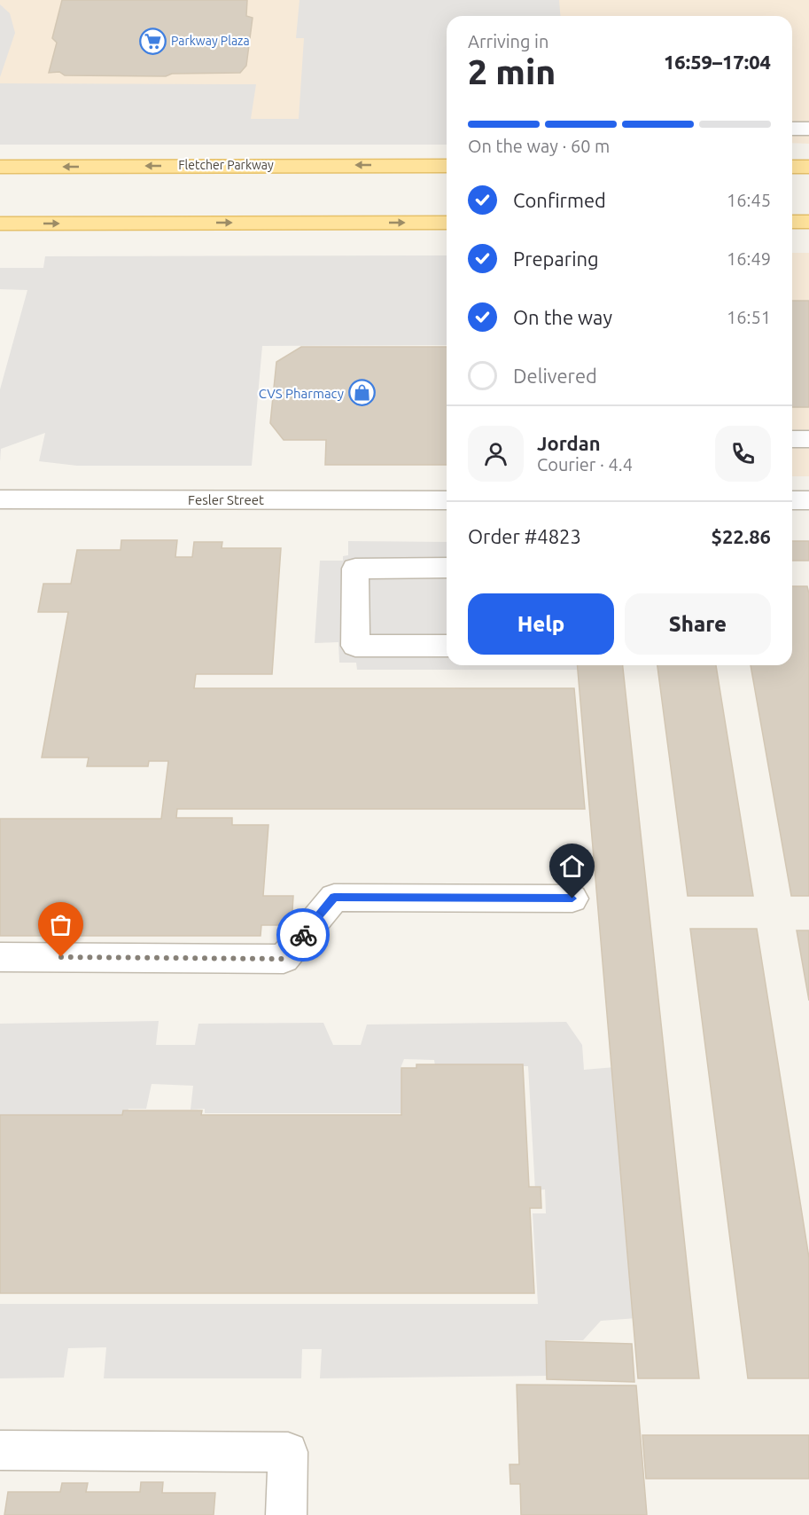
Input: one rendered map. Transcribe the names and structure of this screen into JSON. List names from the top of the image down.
{
  "streets": {
    "main road": ["Fletcher Parkway"],
    "street": ["Fesler Street"]
  },
  "places": {
    "supermarket": ["Parkway Plaza"],
    "shop": ["CVS Pharmacy"]
  },
  "page": {
    "heading": ["2 min", "Arriving in", "16:59–17:04"],
    "panel": [
      "Jordan",
      "Courier · 4.4",
      "Order #4823",
      "$22.86"
    ],
    "bar": "On the way · 60 m",
    "list": [
      ["Confirmed", "16:45"],
      ["Preparing", "16:49"],
      ["On the way", "16:51"],
      "Delivered"
    ],
    "buttons": ["Help", "Share"]
  }
}
